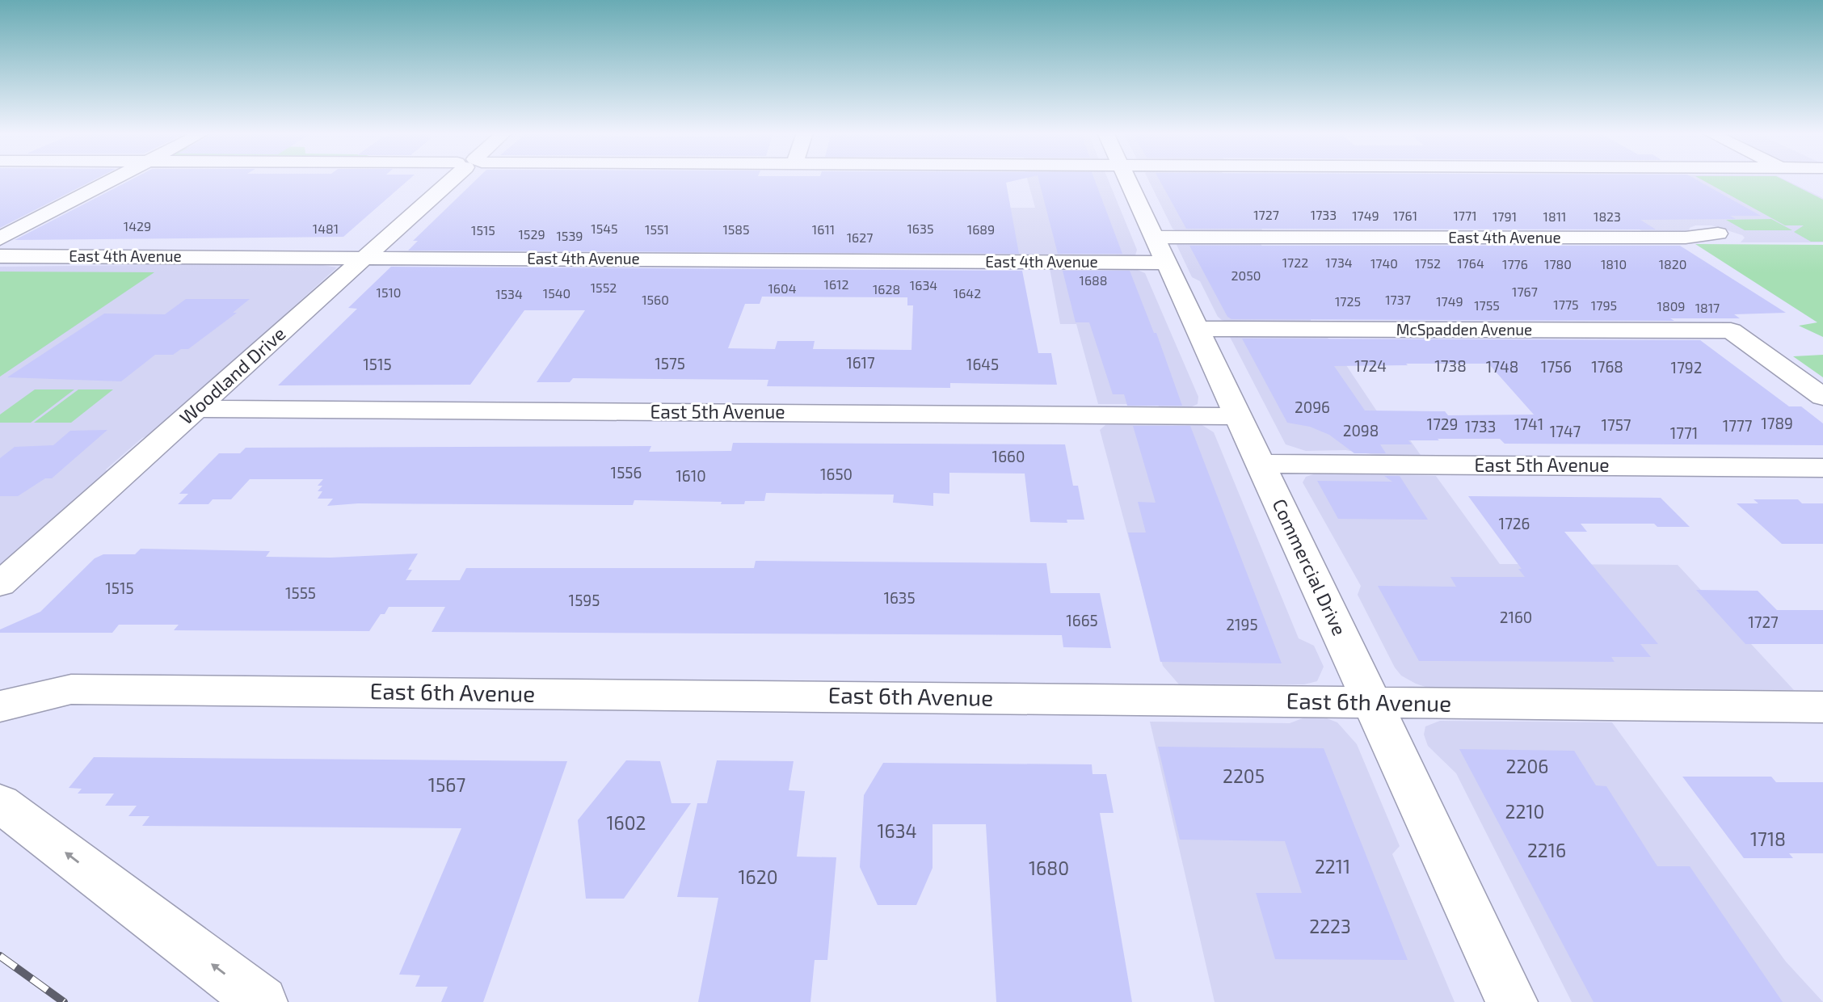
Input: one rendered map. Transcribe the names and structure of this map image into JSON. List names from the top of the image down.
{
  "streets": {
    "street": [
      "East 4th Avenue",
      "McSpadden Avenue",
      "Woodland Drive",
      "East 5th Avenue",
      "Commercial Drive",
      "East 6th Avenue"
    ]
  },
  "crossings": [
    ["East 4th Avenue", "Woodland Drive"],
    ["East 4th Avenue", "Commercial Drive"],
    ["McSpadden Avenue", "Commercial Drive"],
    ["Woodland Drive", "East 5th Avenue"],
    ["East 5th Avenue", "Commercial Drive"],
    ["Commercial Drive", "East 6th Avenue"]
  ],
  "house_numbers": [
    "1727",
    "1733",
    "1749",
    "1761",
    "1771",
    "1791",
    "1811",
    "1823",
    "1429",
    "1481",
    "1545",
    "1635",
    "1551",
    "1585",
    "1611",
    "1689",
    "1515",
    "1529",
    "1539",
    "1627",
    "1722",
    "1734",
    "1740",
    "1752",
    "1764",
    "1776",
    "1780",
    "1810",
    "1820",
    "2050",
    "1688",
    "1612",
    "1634",
    "1552",
    "1604",
    "1628",
    "1767",
    "1510",
    "1540",
    "1642",
    "1534",
    "1560",
    "1737",
    "1725",
    "1749",
    "1775",
    "1755",
    "1795",
    "1809",
    "1817",
    "1617",
    "1575",
    "1515",
    "1645",
    "1724",
    "1738",
    "1748",
    "1756",
    "1768",
    "1792",
    "2096",
    "1789",
    "1729",
    "1741",
    "1757",
    "1777",
    "1733",
    "2098",
    "1747",
    "1771",
    "1660",
    "1556",
    "1650",
    "1610",
    "1726",
    "1515",
    "1555",
    "1635",
    "1595",
    "2160",
    "1665",
    "1727",
    "2195",
    "2206",
    "2205",
    "1567",
    "2210",
    "1602",
    "1634",
    "1718",
    "2216",
    "2211",
    "1680",
    "1620",
    "2223"
  ]
}
